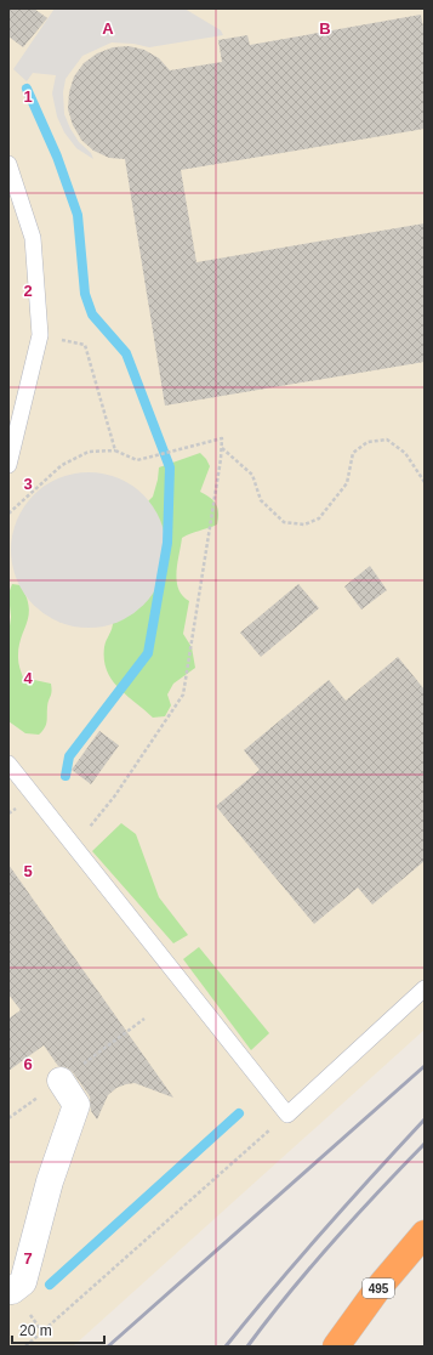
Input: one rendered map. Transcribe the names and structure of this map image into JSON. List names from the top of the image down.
{
  "streets": {
    "highway": ["495"]
  },
  "scale_bar": "20 m",
  "grid": {
    "columns": ["A", "B"],
    "rows": [
      "1",
      "2",
      "3",
      "4",
      "5",
      "6",
      "7"
    ]
  }
}
